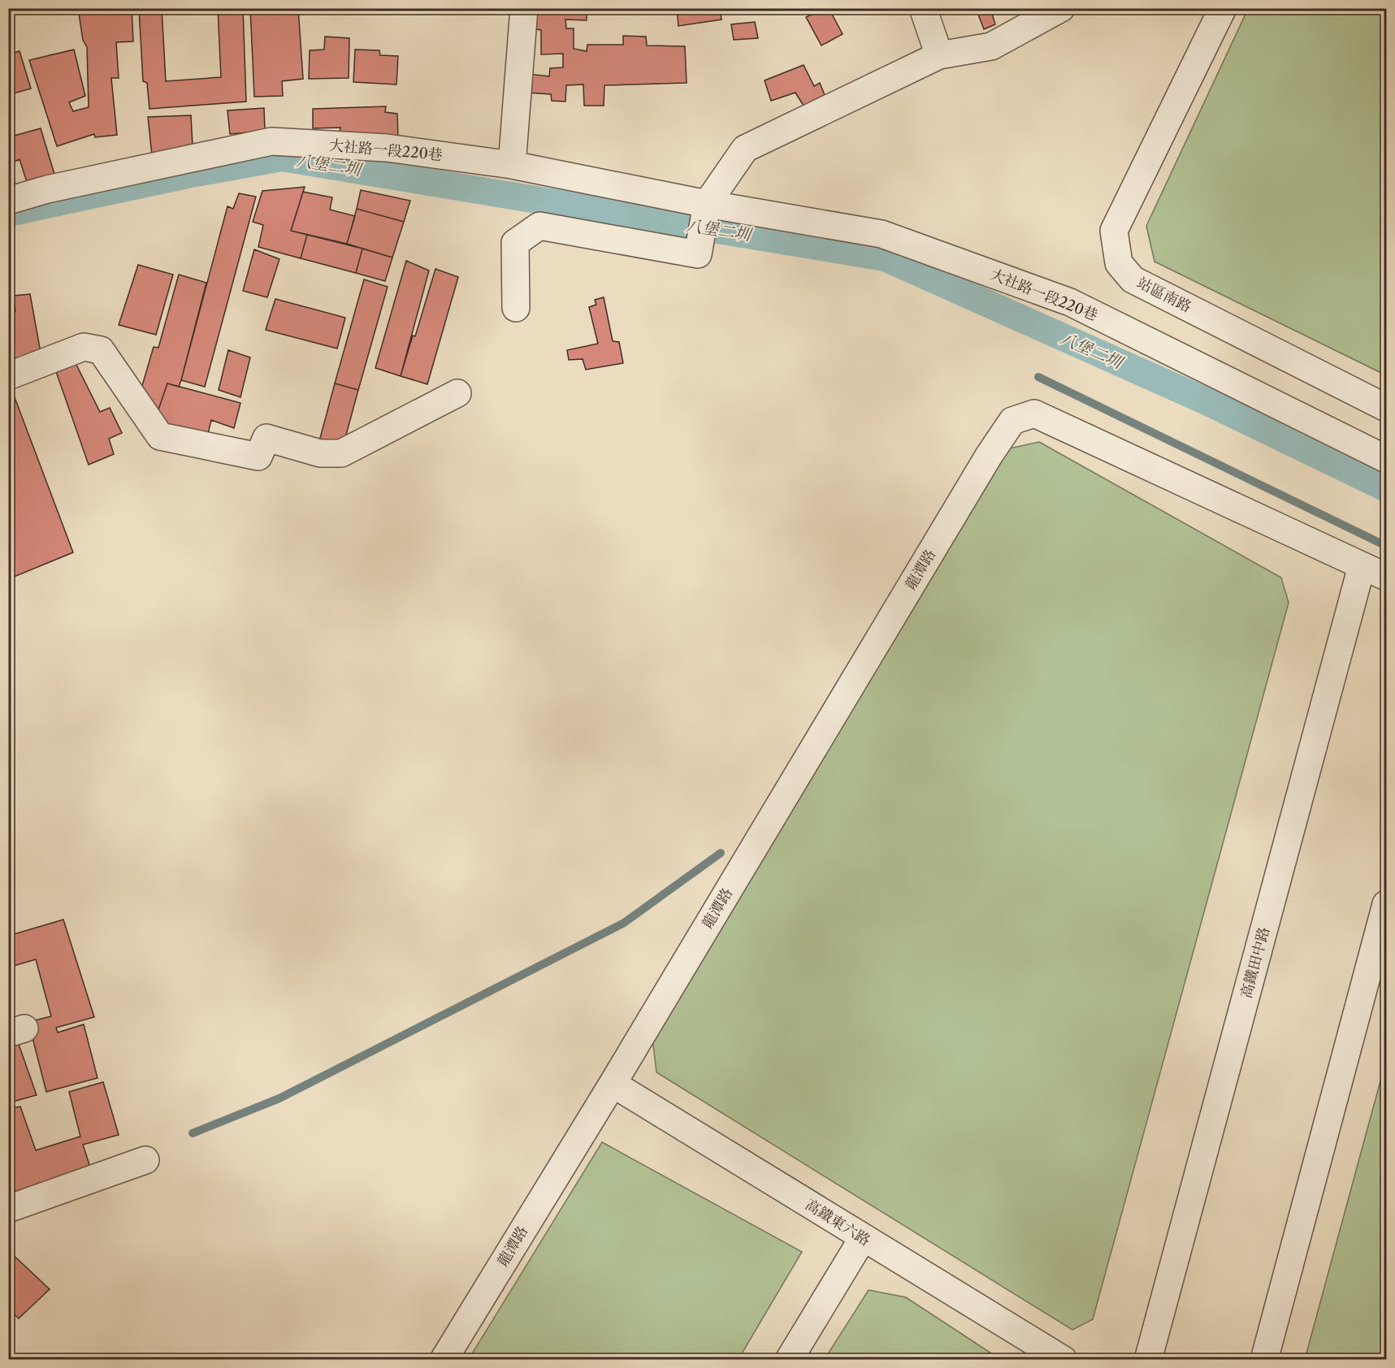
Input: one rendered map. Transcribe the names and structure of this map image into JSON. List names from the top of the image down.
{
  "streets": {
    "street": [
      "大社路一段220巷",
      "站區南路",
      "龍潭路",
      "高鐵田中路",
      "高鐵東六路"
    ]
  },
  "crossings": [
    ["龍潭路", "高鐵田中路"],
    ["龍潭路", "高鐵東六路"]
  ],
  "water": ["八堡二圳"]
}
